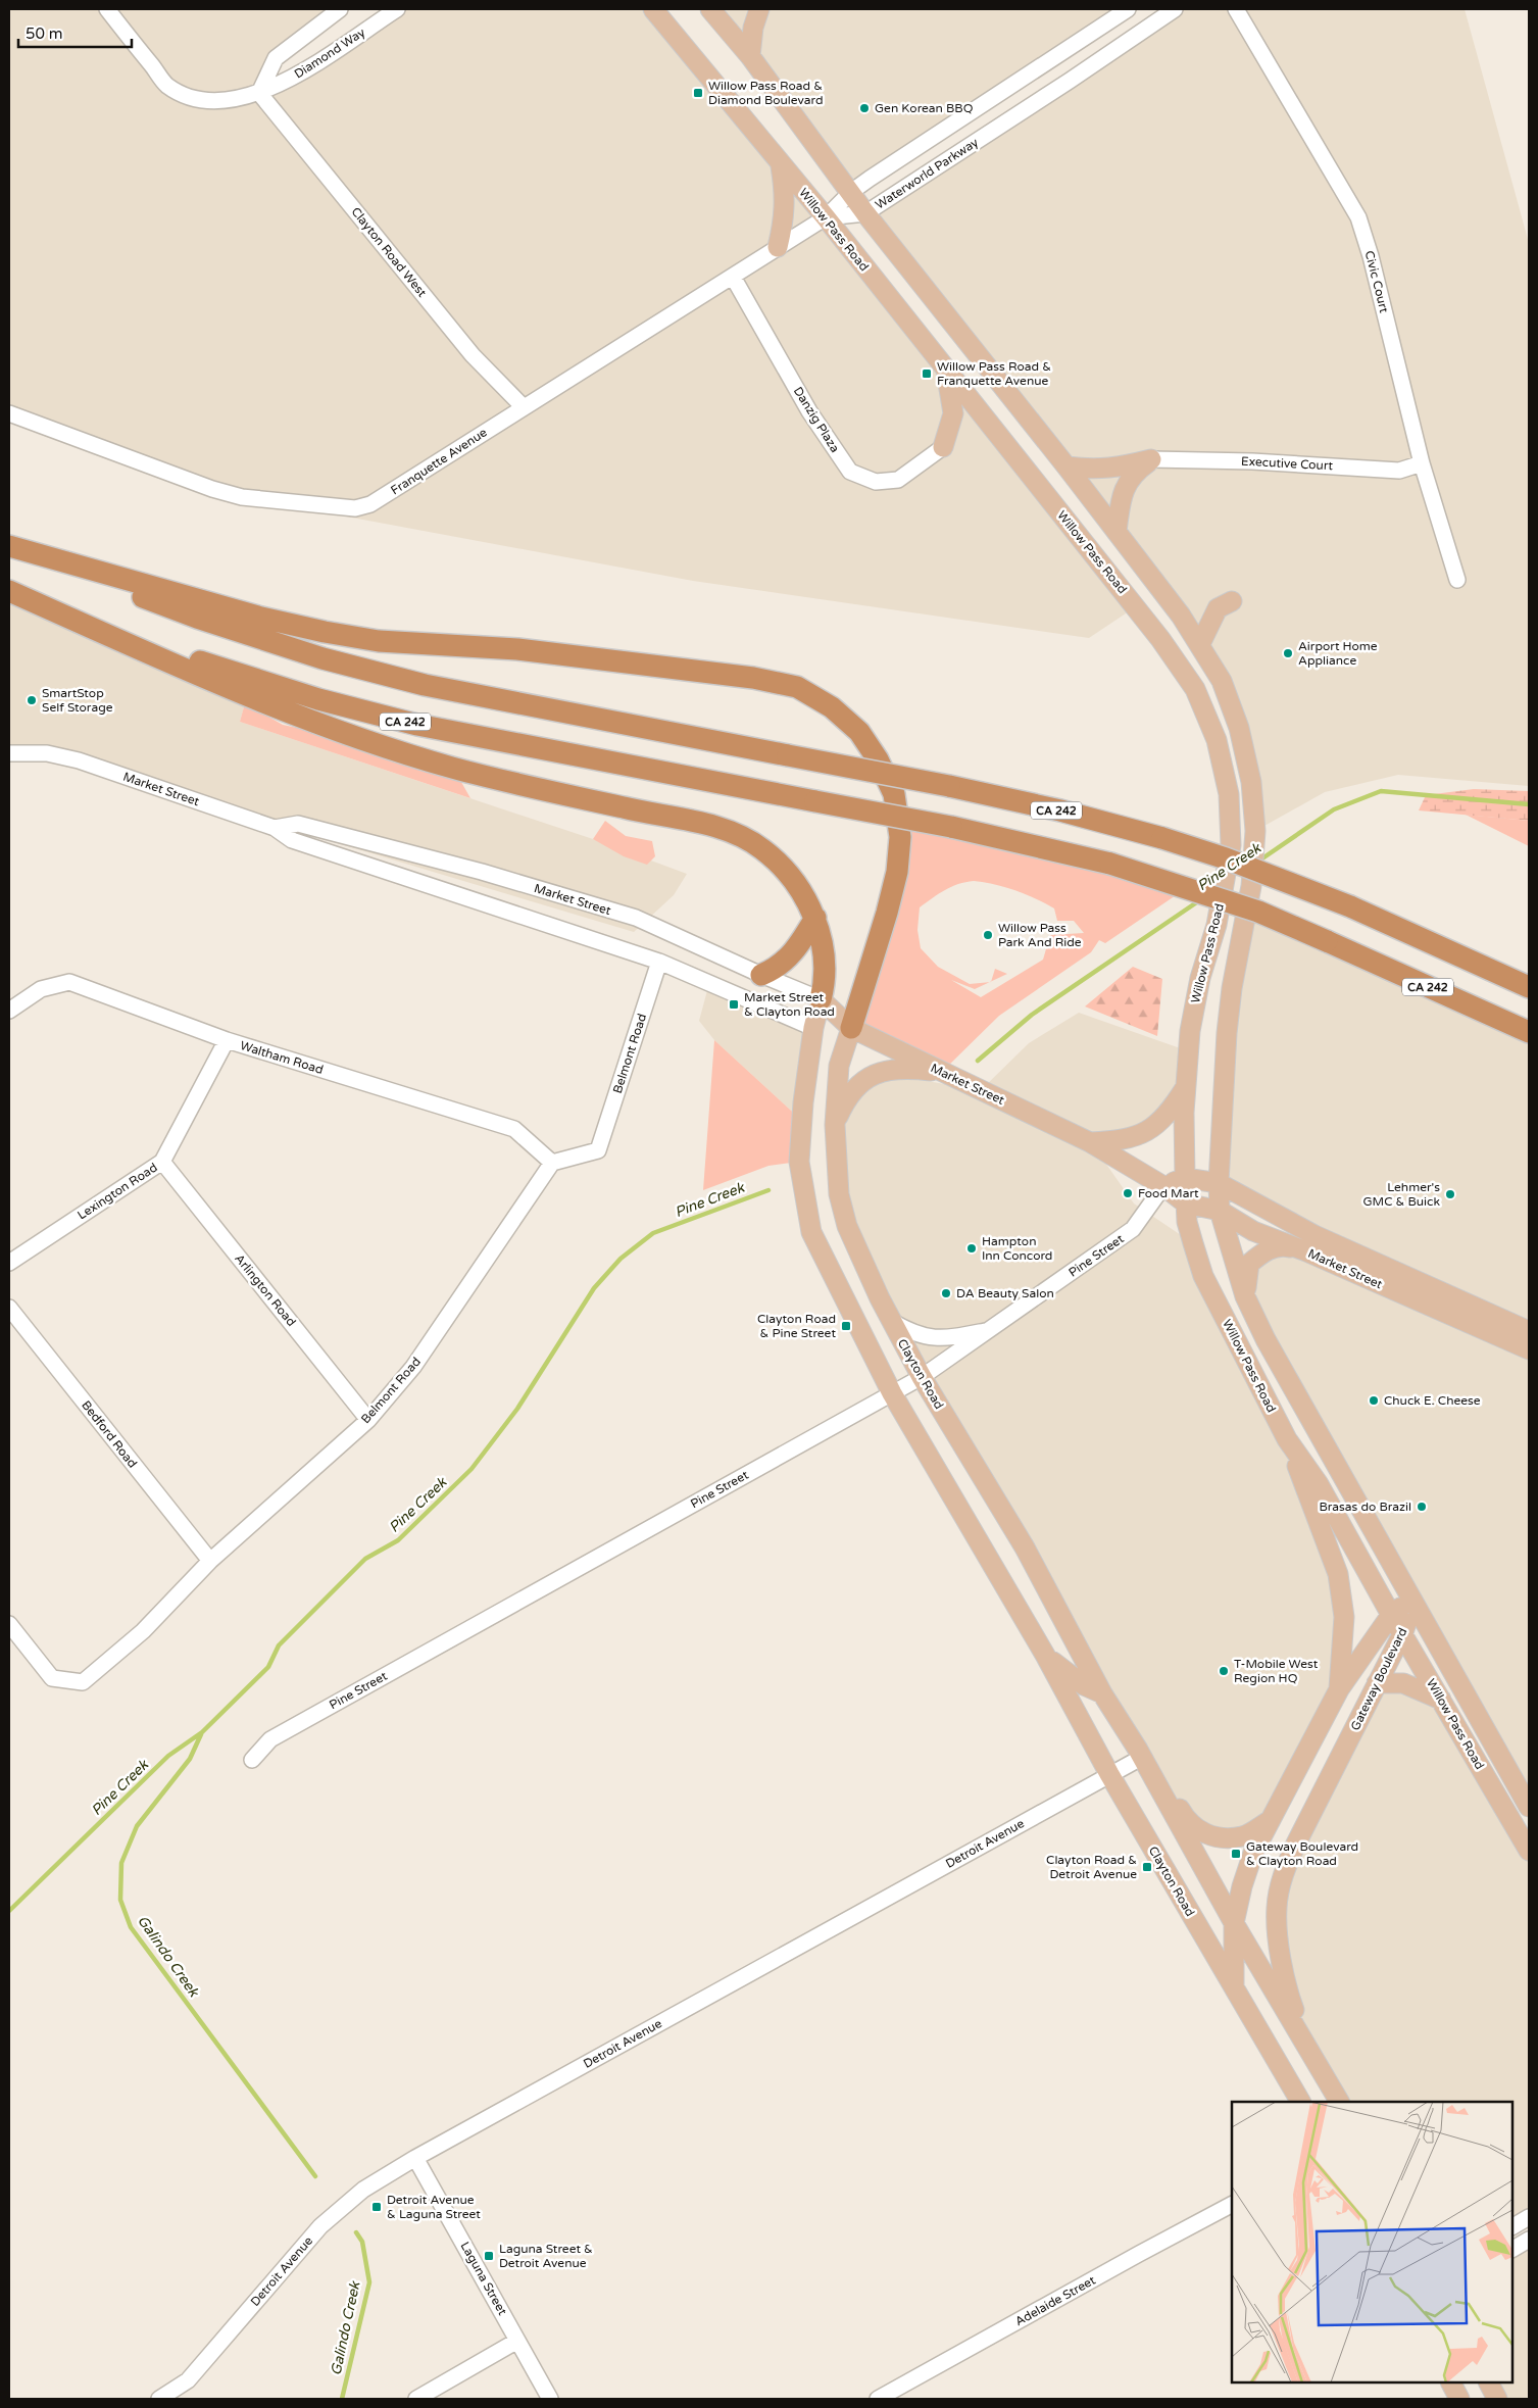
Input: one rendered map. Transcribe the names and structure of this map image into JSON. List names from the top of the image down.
{
  "streets": {
    "highway": ["CA 242"],
    "main road": [
      "Willow Pass Road",
      "Market Street",
      "Clayton Road",
      "Gateway Boulevard"
    ],
    "street": [
      "Diamond Way",
      "Waterworld Parkway",
      "Clayton Road West",
      "Civic Court",
      "Danzig Plaza",
      "Franquette Avenue",
      "Executive Court",
      "Belmont Road",
      "Waltham Road",
      "Lexington Road",
      "Pine Street",
      "Arlington Road",
      "Bedford Road",
      "Detroit Avenue",
      "Laguna Street",
      "Adelaide Street"
    ]
  },
  "crossings": [
    ["Diamond Way", "Clayton Road West"],
    ["Waterworld Parkway", "Willow Pass Road"],
    ["Waterworld Parkway", "Franquette Avenue"],
    ["Willow Pass Road", "Franquette Avenue"],
    ["Willow Pass Road", "Market Street"],
    ["Willow Pass Road", "Gateway Boulevard"],
    ["Clayton Road West", "Franquette Avenue"],
    ["Civic Court", "Executive Court"],
    ["Danzig Plaza", "Franquette Avenue"],
    ["Market Street", "Belmont Road"],
    ["Market Street", "Pine Street"],
    ["Market Street", "Clayton Road"],
    ["Belmont Road", "Waltham Road"],
    ["Belmont Road", "Arlington Road"],
    ["Belmont Road", "Bedford Road"],
    ["Waltham Road", "Lexington Road"],
    ["Lexington Road", "Arlington Road"],
    ["Pine Street", "Clayton Road"],
    ["Clayton Road", "Gateway Boulevard"],
    ["Clayton Road", "Detroit Avenue"],
    ["Detroit Avenue", "Laguna Street"]
  ],
  "water": ["Pine Creek", "Galindo Creek"],
  "places": {
    "transit": [
      "Willow Pass Road & Diamond Boulevard",
      "Willow Pass Road & Franquette Avenue",
      "Market Street & Clayton Road",
      "Clayton Road & Pine Street",
      "Gateway Boulevard & Clayton Road",
      "Clayton Road & Detroit Avenue",
      "Detroit Avenue & Laguna Street",
      "Laguna Street & Detroit Avenue"
    ],
    "other": [
      "Gen Korean BBQ",
      "Airport Home Appliance",
      "SmartStop Self Storage",
      "Willow Pass Park And Ride",
      "Food Mart",
      "Lehmer's GMC & Buick",
      "Hampton Inn Concord",
      "DA Beauty Salon",
      "Chuck E. Cheese",
      "Brasas do Brazil",
      "T-Mobile West Region HQ"
    ]
  },
  "scale_bar": "50 m"
}
